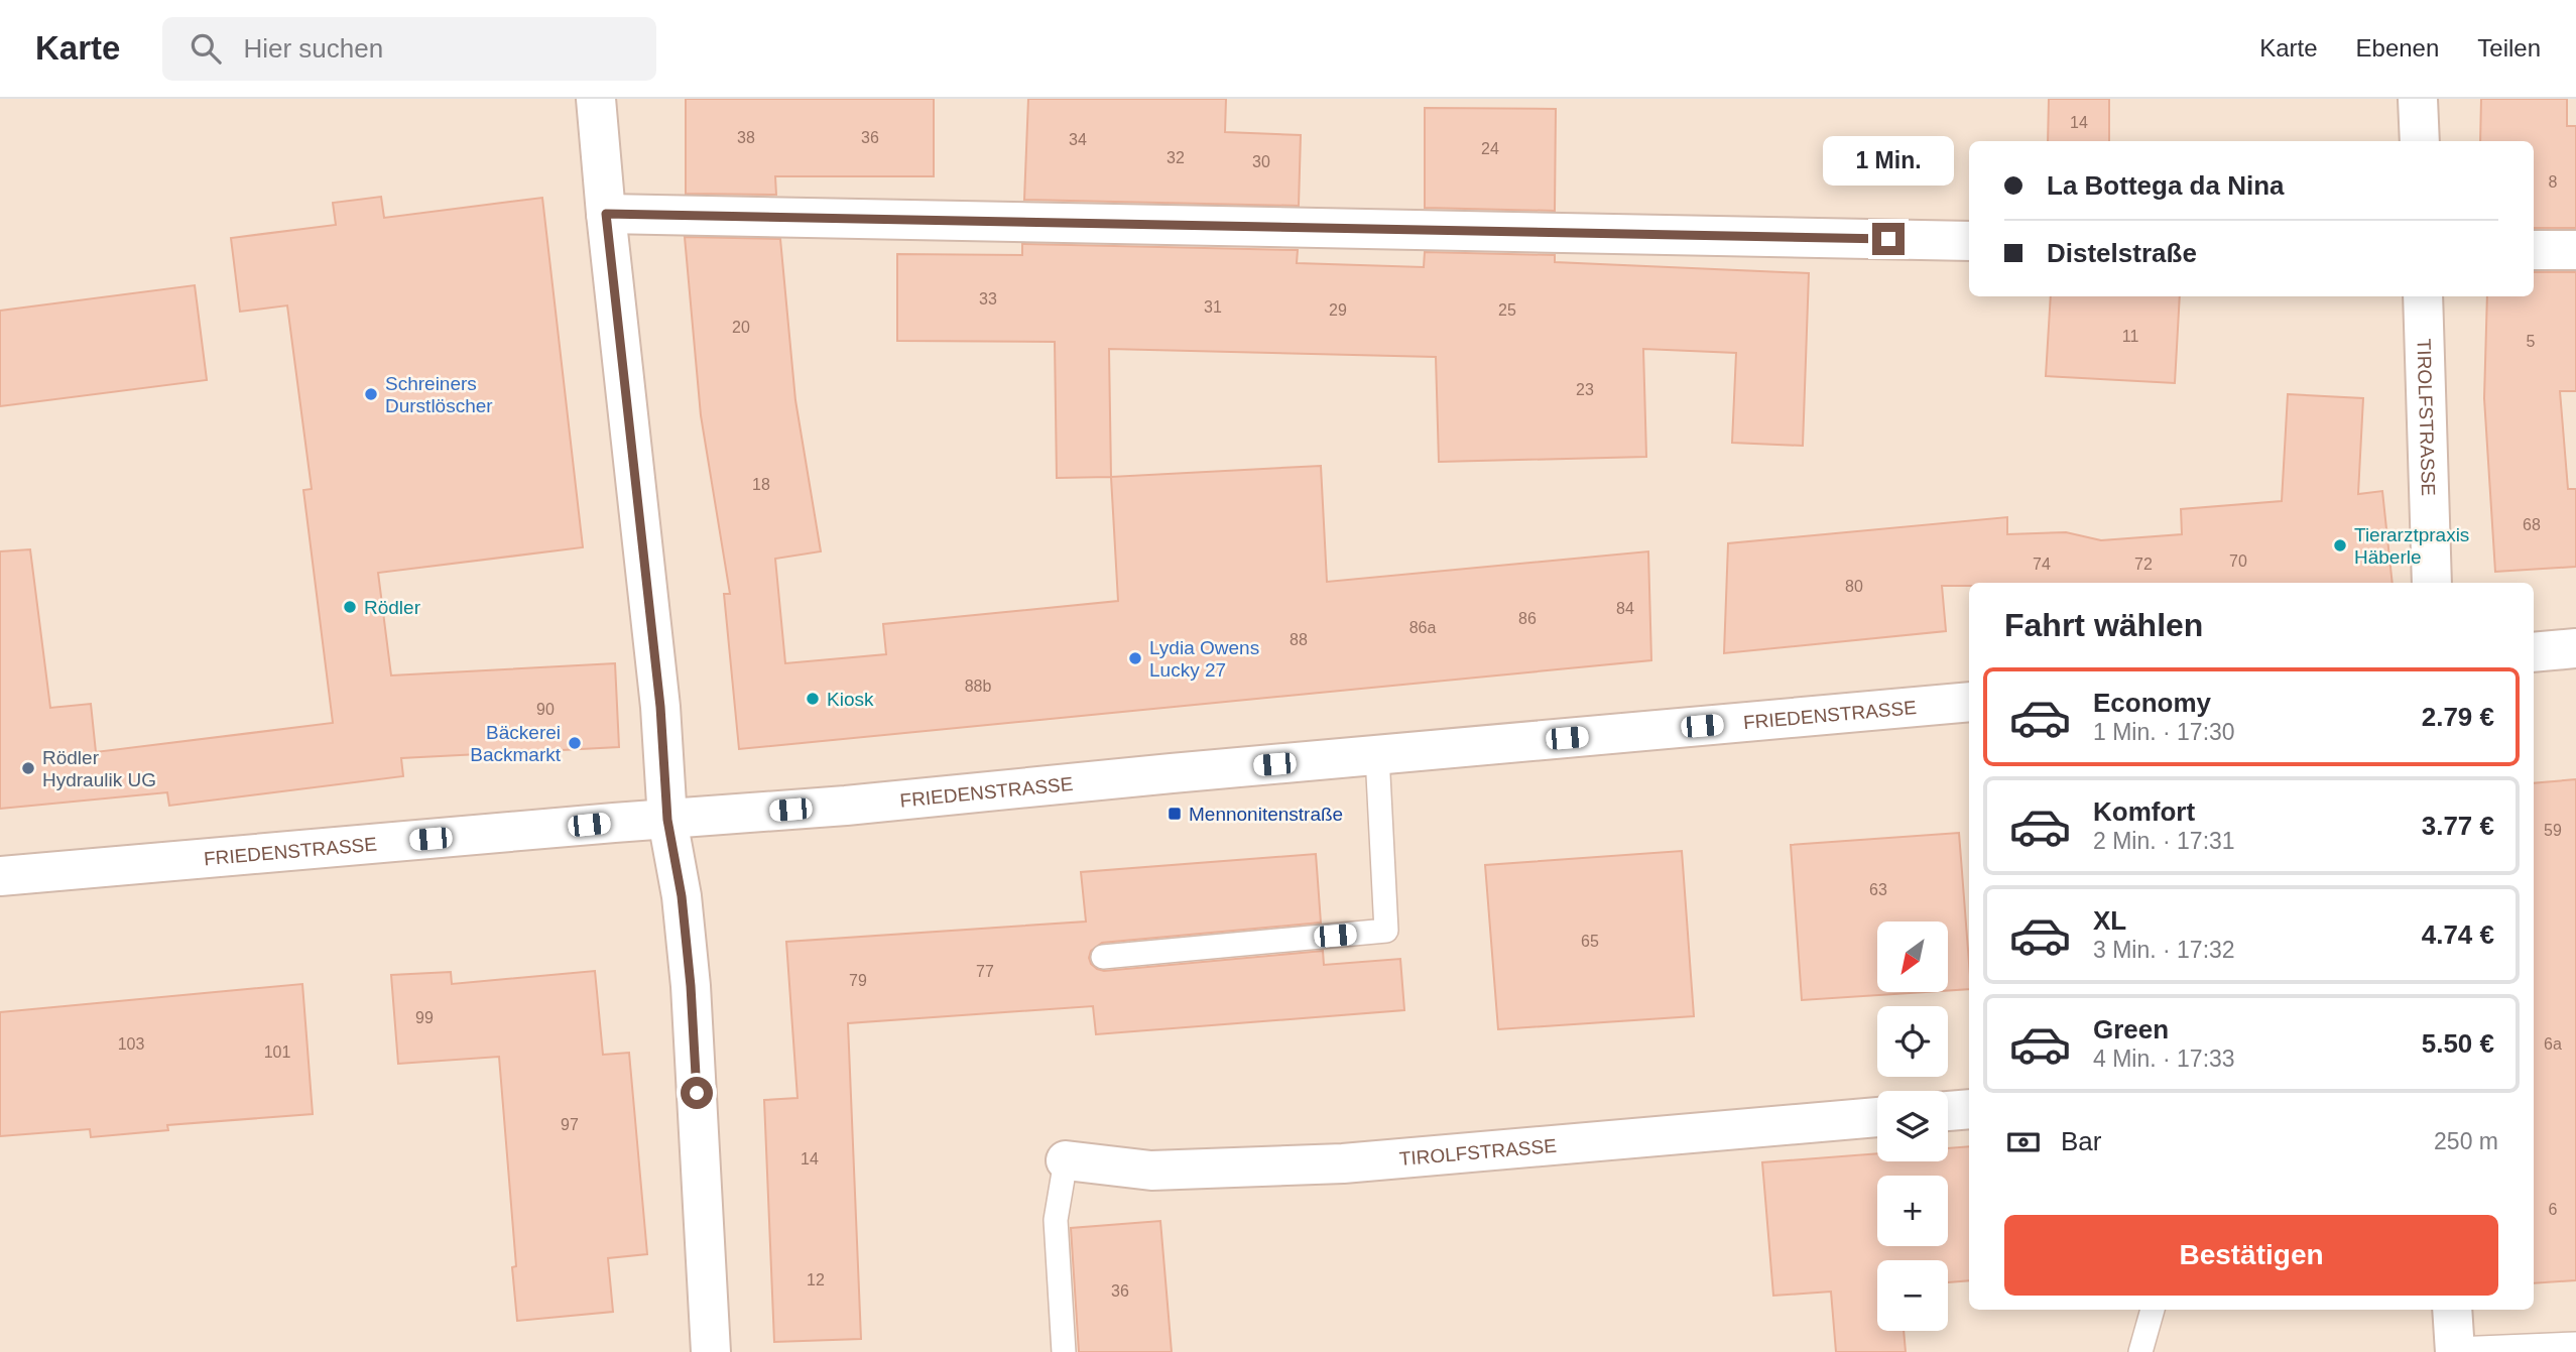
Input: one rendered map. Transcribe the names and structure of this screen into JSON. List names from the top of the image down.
{
  "streets": {
    "street": ["TIROLFSTRASSE", "FRIEDENSTRASSE"]
  },
  "places": {
    "other": [
      "Schreiners Durstlöscher",
      "Tierarztpraxis Häberle",
      "Rödler",
      "Lydia Owens Lucky 27",
      "Kiosk",
      "Bäckerei Backmarkt",
      "Rödler Hydraulik UG"
    ],
    "transit": ["Mennonitenstraße"]
  },
  "house_numbers": [
    "14",
    "38",
    "36",
    "34",
    "24",
    "32",
    "30",
    "8",
    "33",
    "31",
    "29",
    "25",
    "20",
    "11",
    "5",
    "23",
    "18",
    "68",
    "70",
    "74",
    "72",
    "80",
    "84",
    "86",
    "86a",
    "88",
    "88b",
    "90",
    "59",
    "63",
    "65",
    "77",
    "79",
    "99",
    "103",
    "6a",
    "101",
    "97",
    "14",
    "6",
    "12",
    "36"
  ],
  "north": "bottom left",
  "page": {
    "header": "Karte",
    "search": "Hier suchen",
    "nav": ["Karte", "Ebenen", "Teilen"],
    "bubble": "1 Min.",
    "banner": ["La Bottega da Nina", "Distelstraße"],
    "heading": "Fahrt wählen",
    "list": [
      {
        "name": "Economy",
        "note": "1 Min. · 17:30",
        "value": "2.79 €"
      },
      {
        "name": "Komfort",
        "note": "2 Min. · 17:31",
        "value": "3.77 €"
      },
      {
        "name": "XL",
        "note": "3 Min. · 17:32",
        "value": "4.74 €"
      },
      {
        "name": "Green",
        "note": "4 Min. · 17:33",
        "value": "5.50 €"
      }
    ],
    "map_buttons": ["+", "−"],
    "pay": ["Bar", "250 m"],
    "buttons": "Bestätigen"
  }
}
